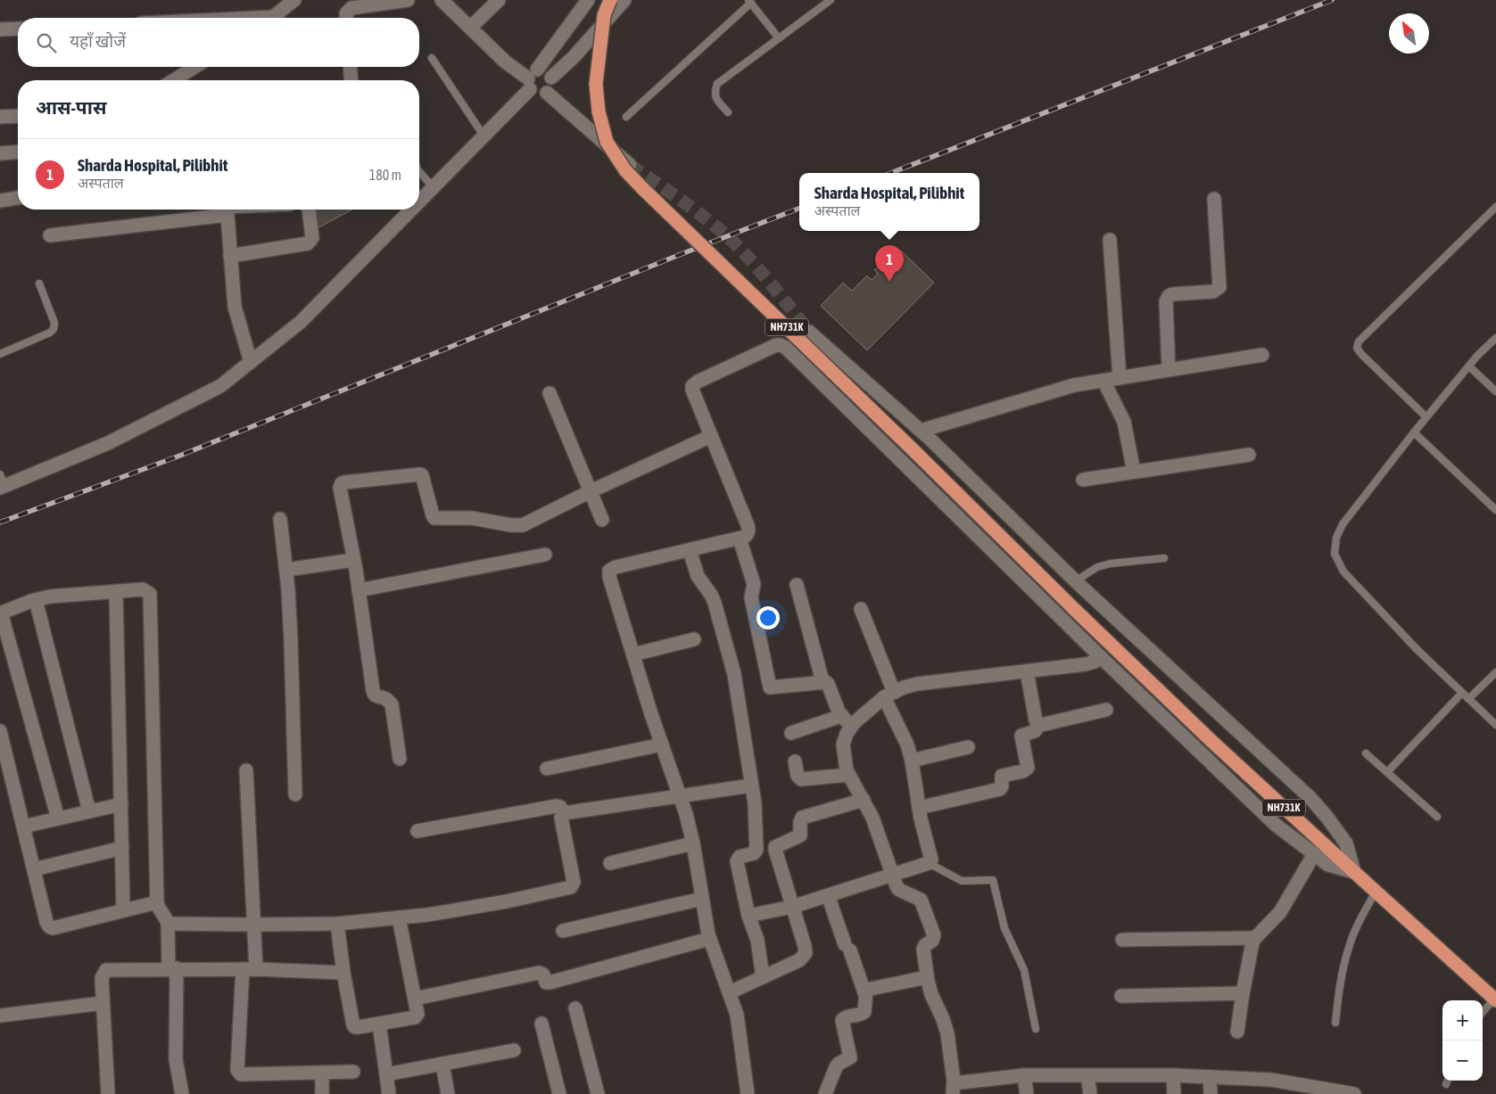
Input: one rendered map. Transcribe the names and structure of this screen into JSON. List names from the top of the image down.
{
  "streets": {
    "highway": ["NH731K"]
  },
  "north": "top left",
  "page": {
    "search": "यहाँ खोजें",
    "heading": "आस-पास",
    "list": [
      {
        "mark": "1",
        "name": "Sharda Hospital, Pilibhit",
        "note": "अस्पताल",
        "value": "180 m"
      }
    ],
    "popup": ["Sharda Hospital, Pilibhit", "अस्पताल"],
    "pins": "1",
    "map_buttons": ["+", "−"]
  }
}
